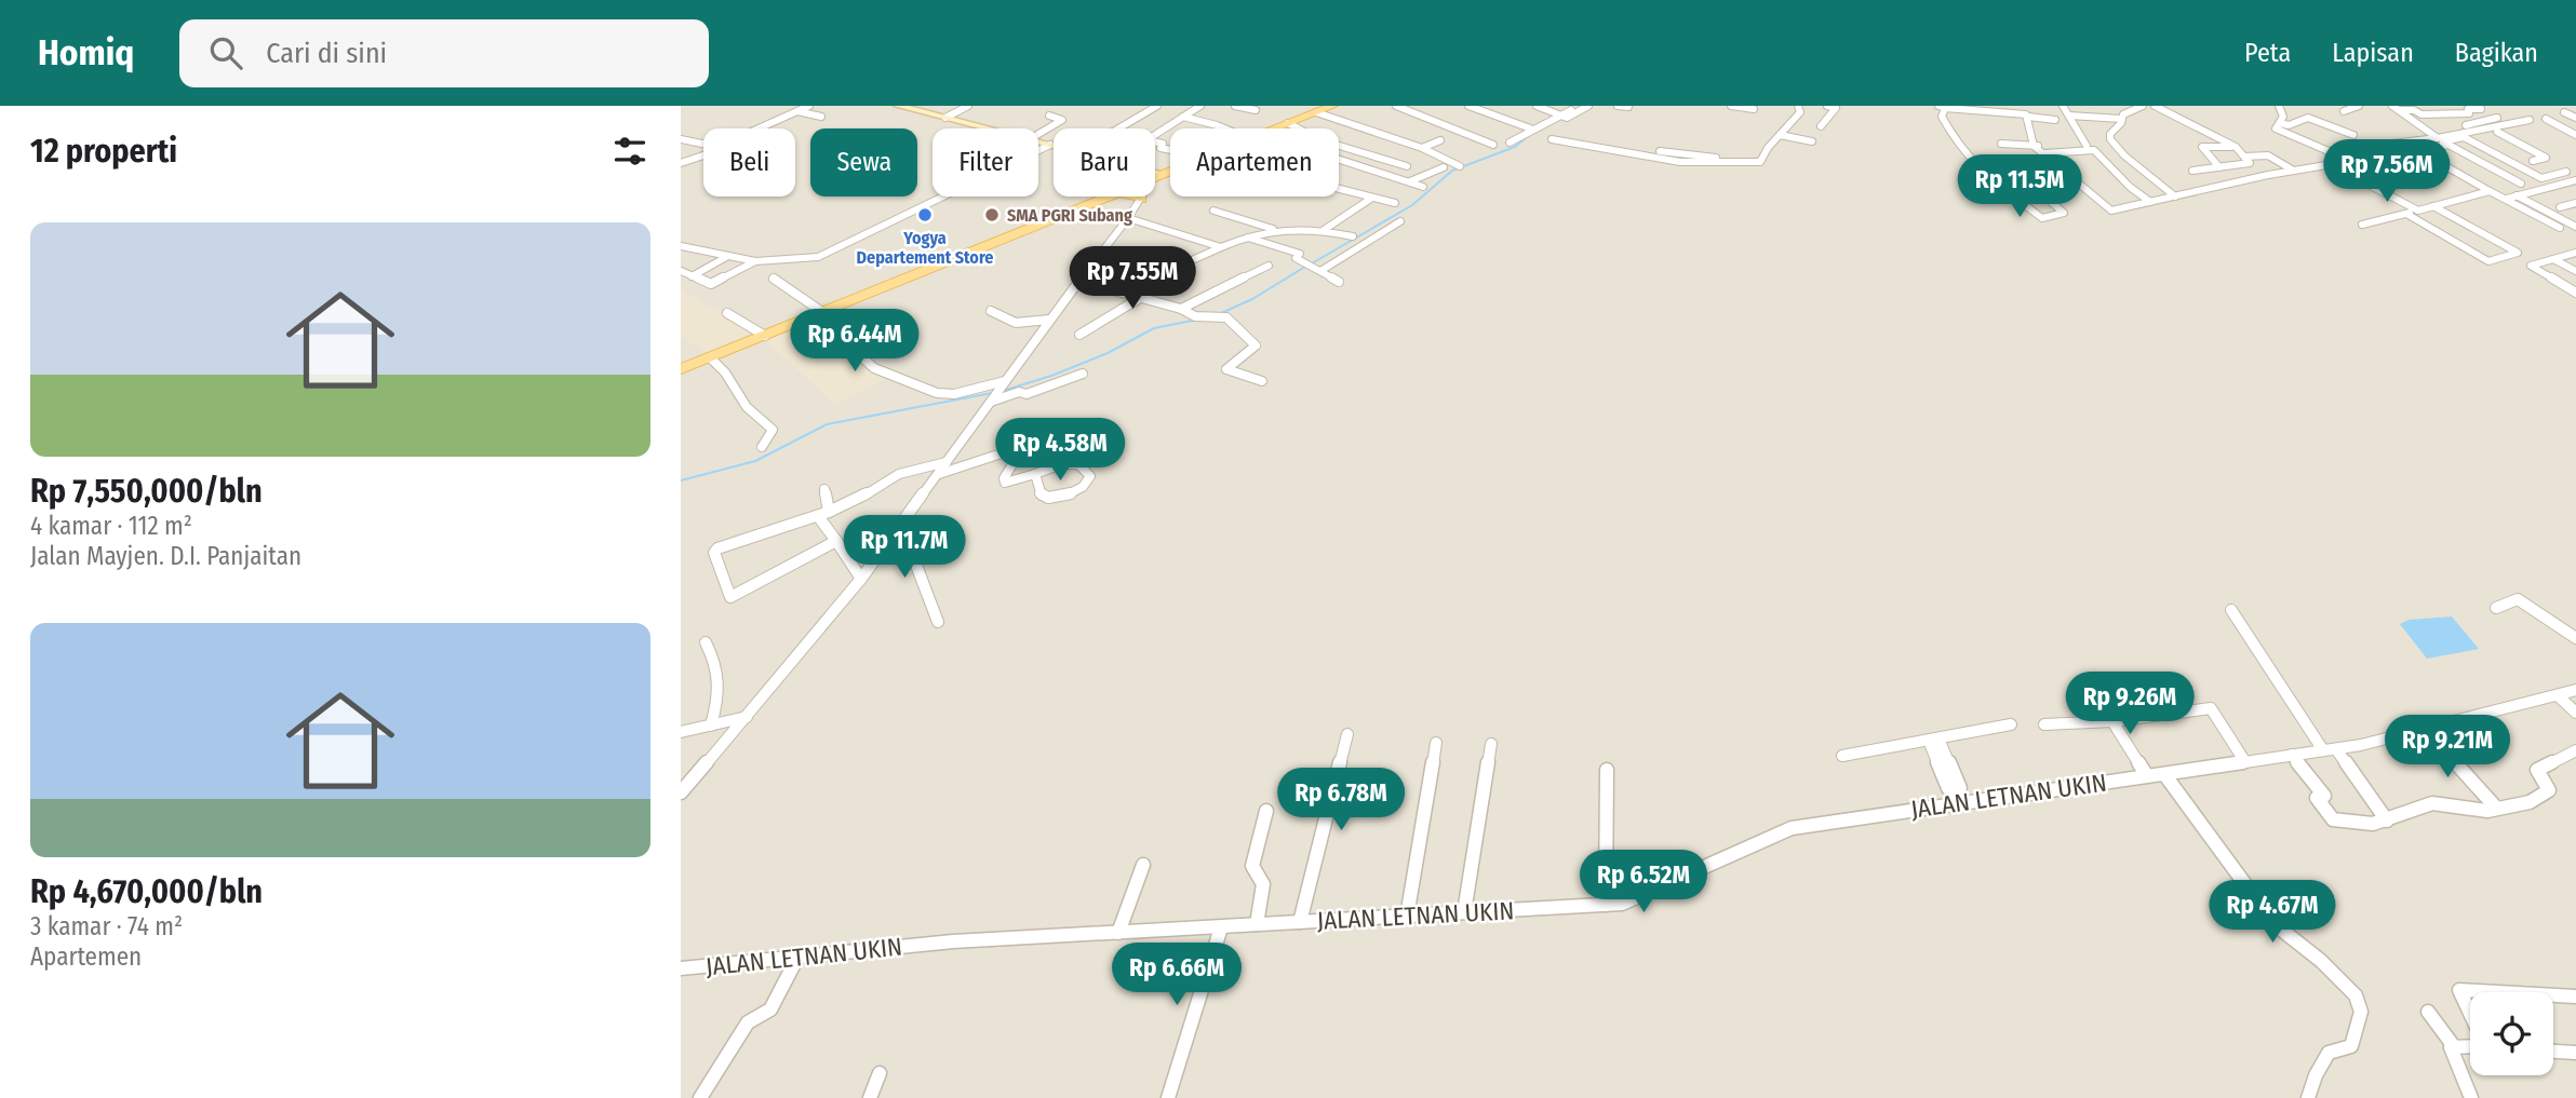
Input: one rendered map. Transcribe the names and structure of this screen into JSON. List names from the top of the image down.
{
  "streets": {
    "street": ["JALAN LETNAN UKIN"]
  },
  "places": ["Yogya Departement Store", "SMA PGRI Subang"],
  "page": {
    "header": "Homiq",
    "search": "Cari di sini",
    "nav": ["Peta", "Lapisan", "Bagikan"],
    "heading": "12 properti",
    "chip": [
      "Beli",
      "Sewa",
      "Filter",
      "Baru",
      "Apartemen"
    ],
    "price": [
      "Rp 7.56M",
      "Rp 11.5M",
      "Rp 7.55M",
      "Rp 6.44M",
      "Rp 4.58M",
      "Rp 11.7M",
      "Rp 9.26M",
      "Rp 9.21M",
      "Rp 6.78M",
      "Rp 6.52M",
      "Rp 4.67M",
      "Rp 6.66M"
    ],
    "list": [
      {
        "name": "Rp 7,550,000/bln",
        "note": "4 kamar · 112 m² · Jalan Mayjen. D.I. Panjaitan"
      },
      {
        "name": "Rp 4,670,000/bln",
        "note": "3 kamar · 74 m² · Apartemen"
      }
    ]
  }
}
